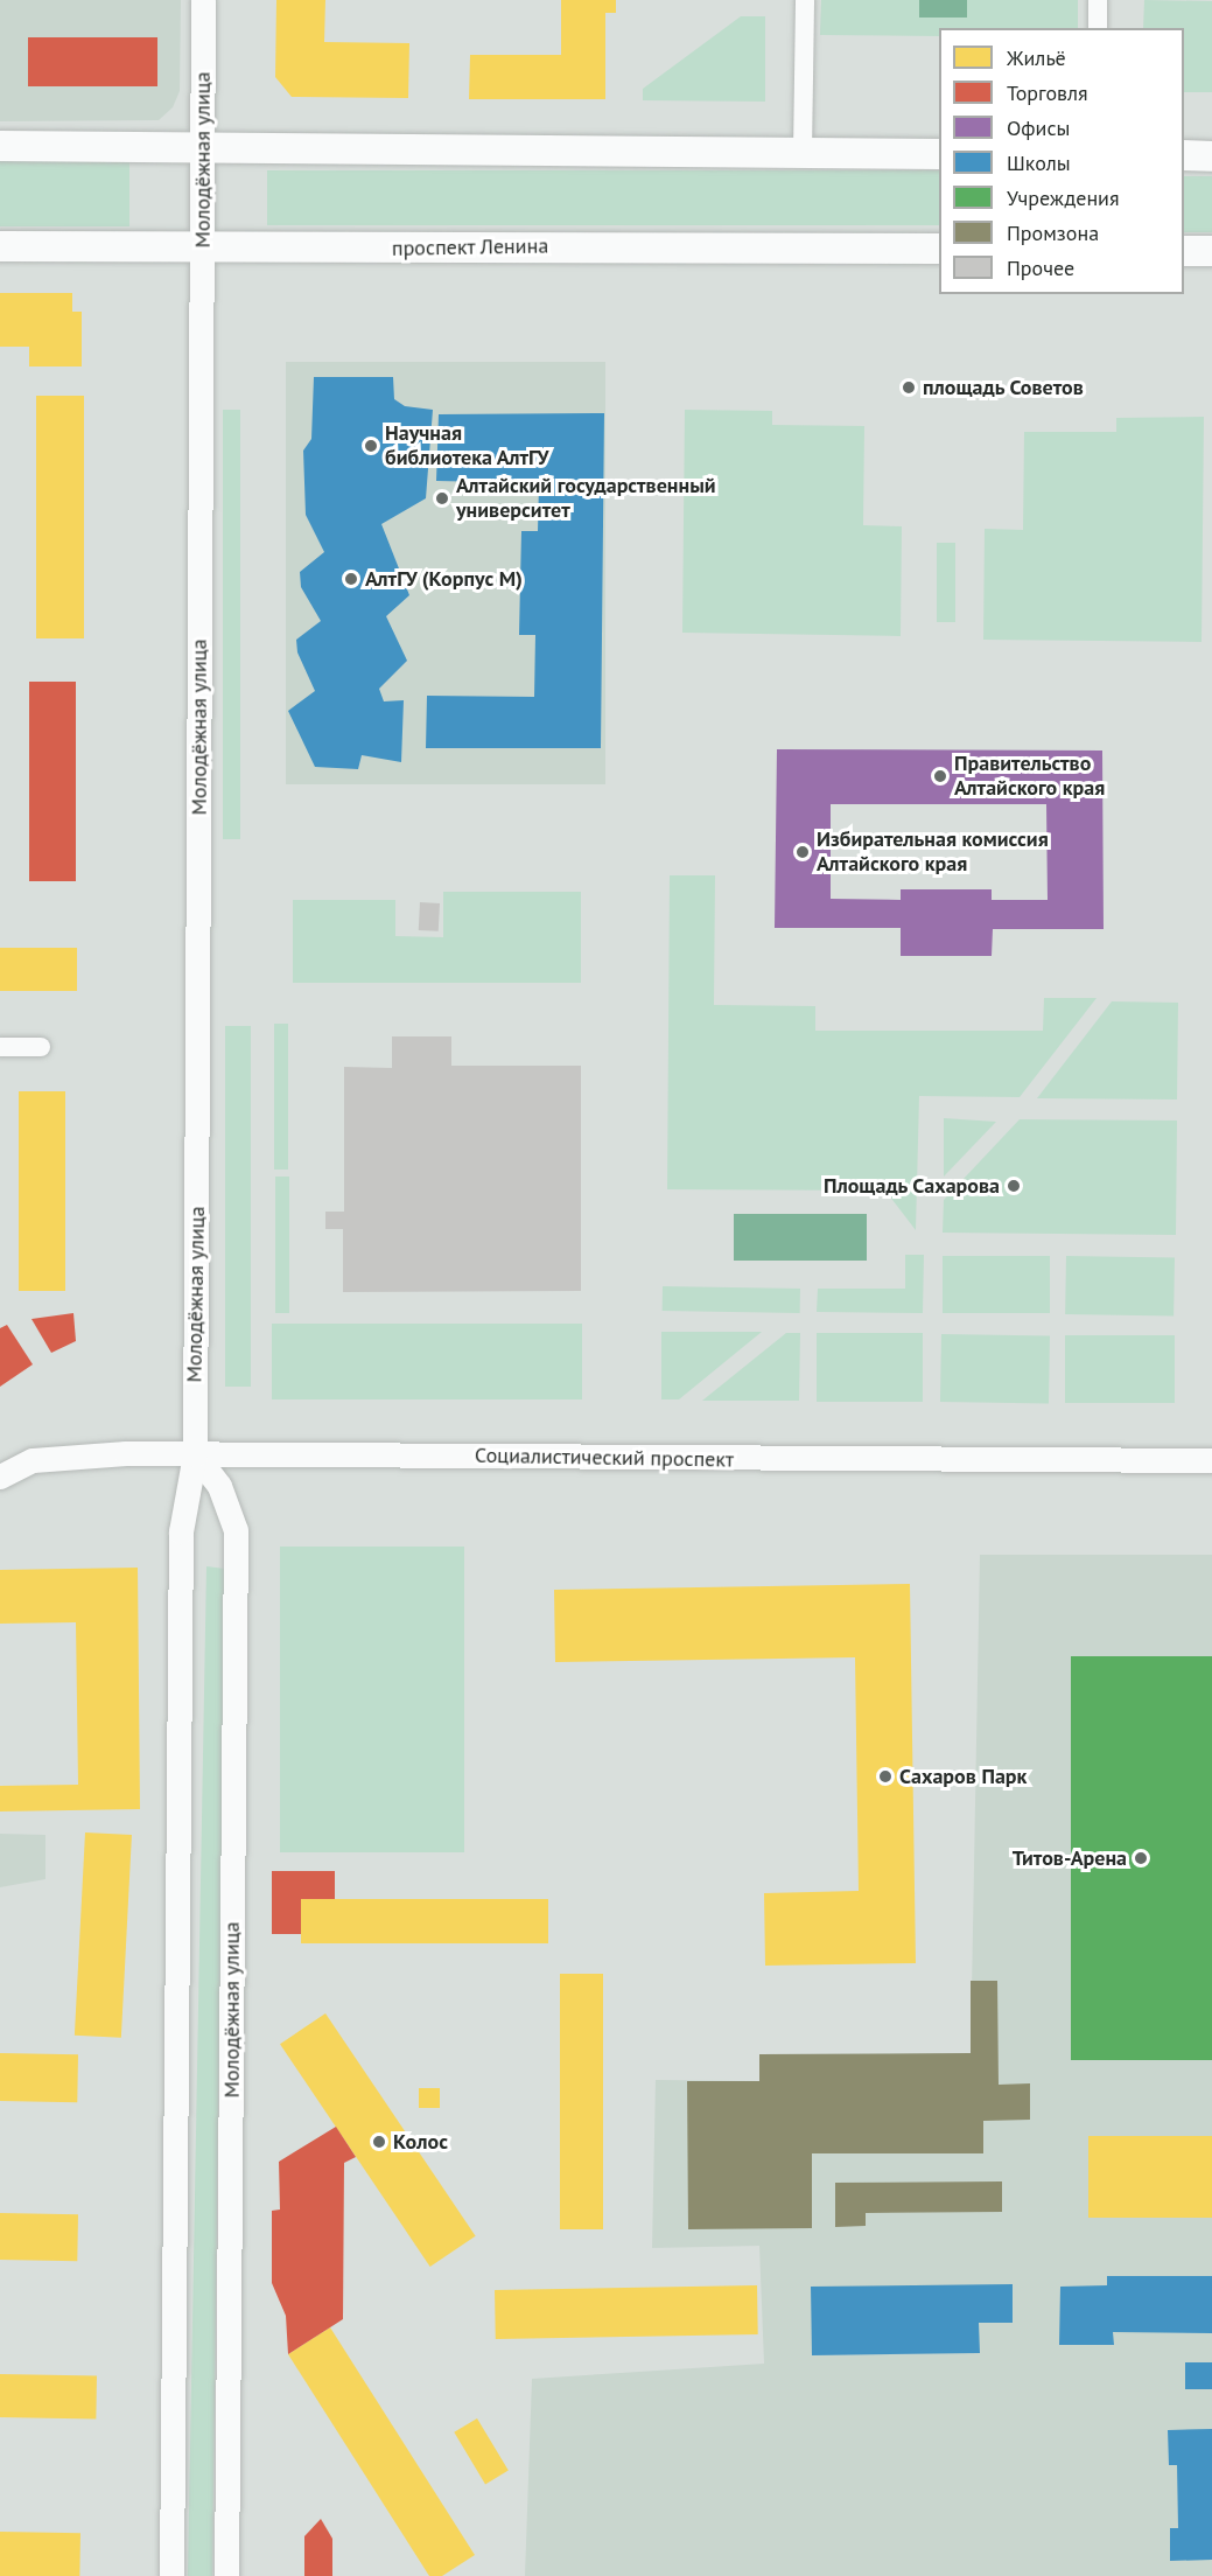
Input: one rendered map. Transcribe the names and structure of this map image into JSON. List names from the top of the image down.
{
  "streets": {
    "main road": ["проспект Ленина"],
    "street": ["Молодёжная улица", "Социалистический проспект"]
  },
  "crossings": [
    ["Молодёжная улица", "проспект Ленина"],
    ["Молодёжная улица", "Социалистический проспект"]
  ],
  "places": [
    "площадь Советов",
    "Научная библиотека АлтГУ",
    "Алтайский государственный университет",
    "АлтГУ (Корпус М)",
    "Правительство Алтайского края",
    "Избирательная комиссия Алтайского края",
    "Площадь Сахарова",
    "Сахаров Парк",
    "Титов-Арена",
    "Колос"
  ],
  "legend": [
    "Жильё",
    "Торговля",
    "Офисы",
    "Школы",
    "Учреждения",
    "Промзона",
    "Прочее"
  ]
}
